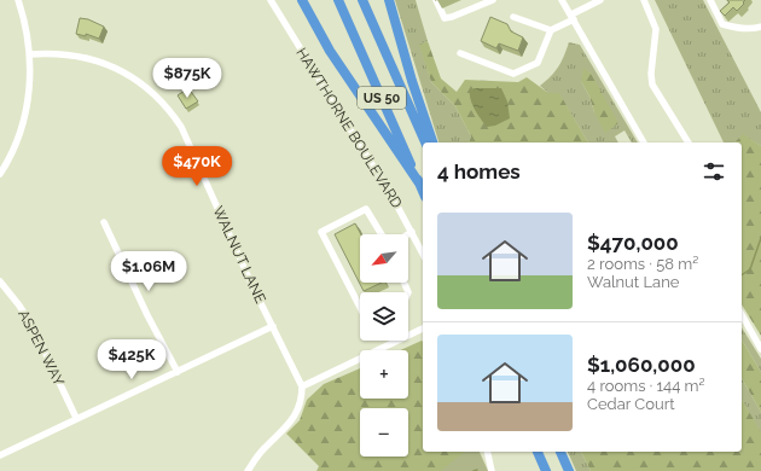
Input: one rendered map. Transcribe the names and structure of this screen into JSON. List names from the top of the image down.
{
  "streets": {
    "highway": ["US 50"],
    "street": ["HAWTHORNE BOULEVARD", "WALNUT LANE", "ASPEN WAY"]
  },
  "north": "bottom left",
  "page": {
    "price": [
      "$875K",
      "$470K",
      "$1.06M",
      "$425K"
    ],
    "heading": "4 homes",
    "list": [
      {
        "name": "$470,000",
        "note": "2 rooms · 58 m² · Walnut Lane"
      },
      {
        "name": "$1,060,000",
        "note": "4 rooms · 144 m² · Cedar Court"
      }
    ],
    "map_buttons": ["+", "−"]
  }
}
